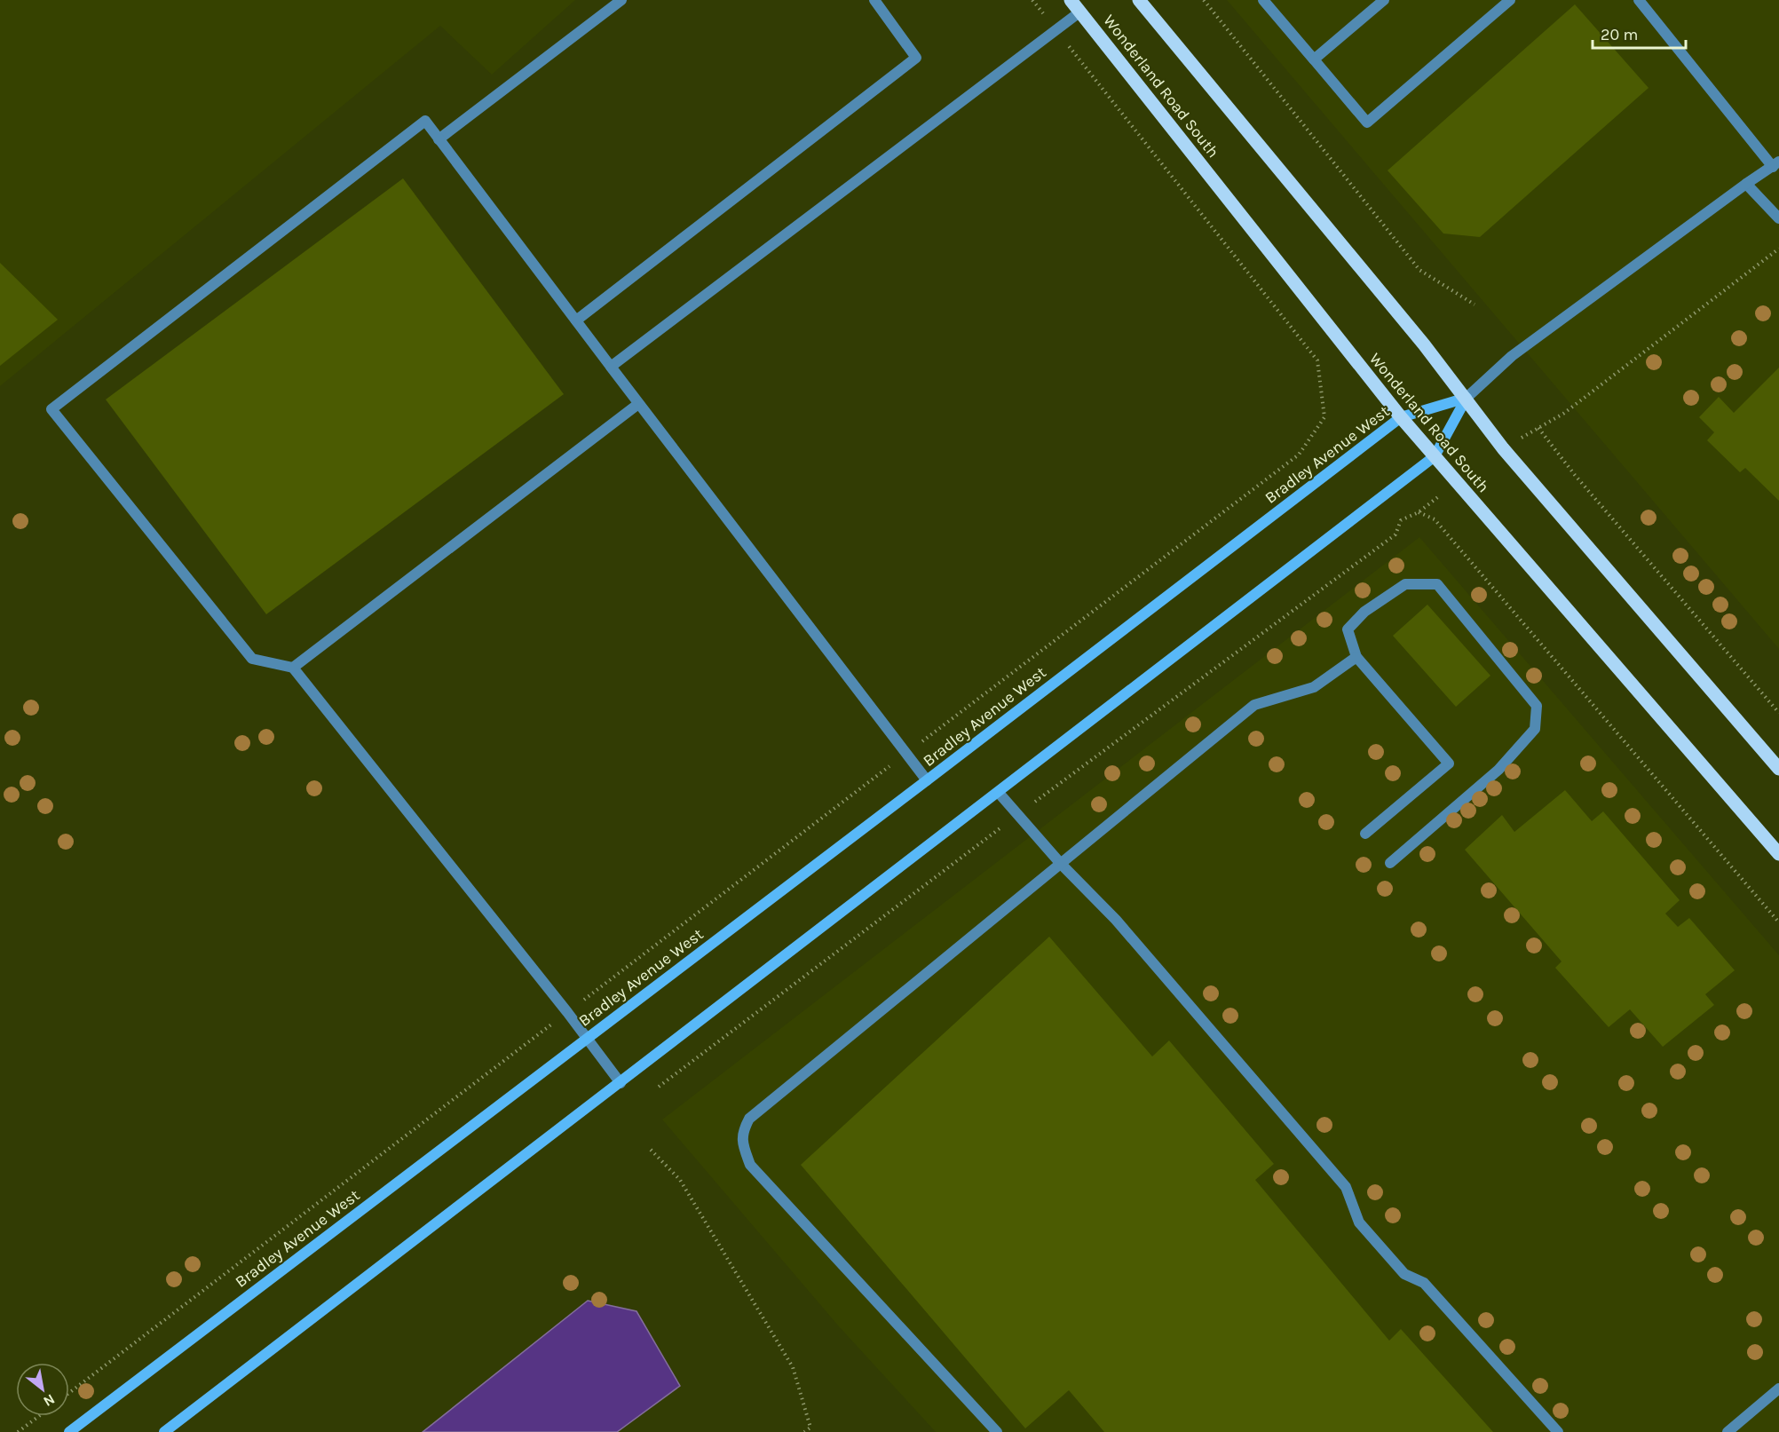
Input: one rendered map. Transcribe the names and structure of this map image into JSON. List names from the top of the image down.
{
  "streets": {
    "main road": ["Wonderland Road South", "Bradley Avenue West"]
  },
  "crossings": [
    ["Wonderland Road South", "Bradley Avenue West"]
  ],
  "scale_bar": "20 m",
  "north": "bottom right"
}
